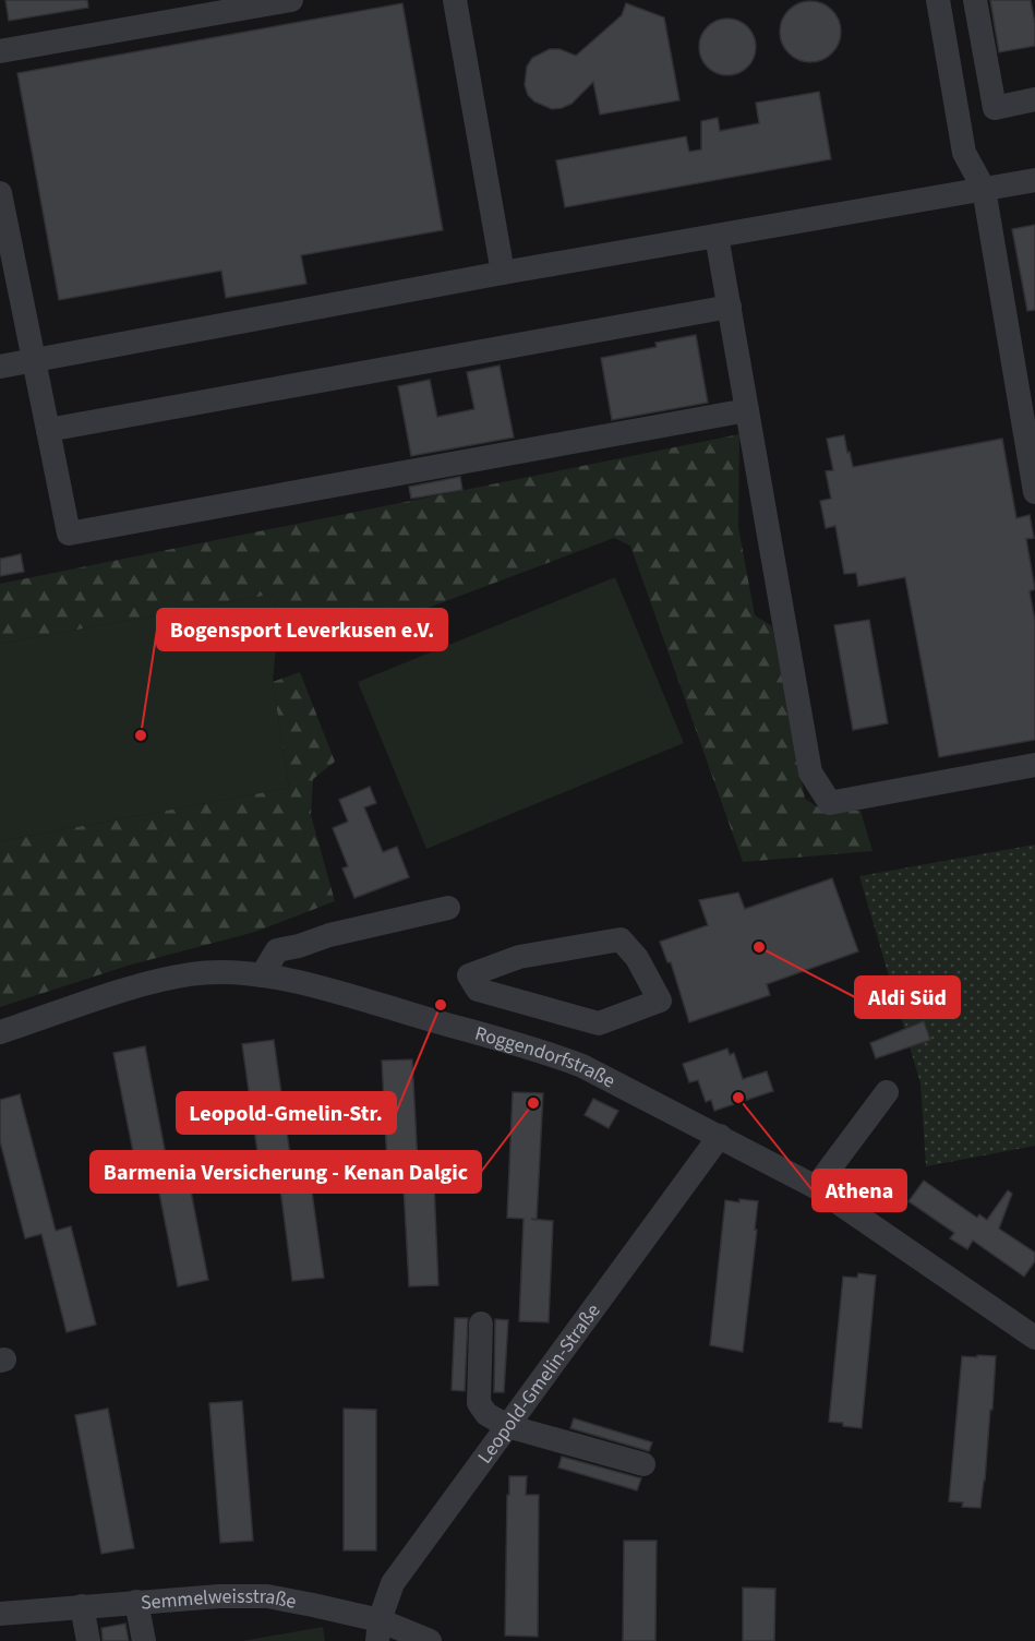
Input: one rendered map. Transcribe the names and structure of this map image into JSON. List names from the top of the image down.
{
  "streets": {
    "street": ["Roggendorfstraße", "Leopold-Gmelin-Straße", "Semmelweisstraße"]
  },
  "crossings": [
    ["Roggendorfstraße", "Leopold-Gmelin-Straße"],
    ["Leopold-Gmelin-Straße", "Semmelweisstraße"]
  ],
  "places": [
    "Bogensport Leverkusen e.V.",
    "Aldi Süd",
    "Leopold-Gmelin-Str.",
    "Athena",
    "Barmenia Versicherung - Kenan Dalgic"
  ]
}
